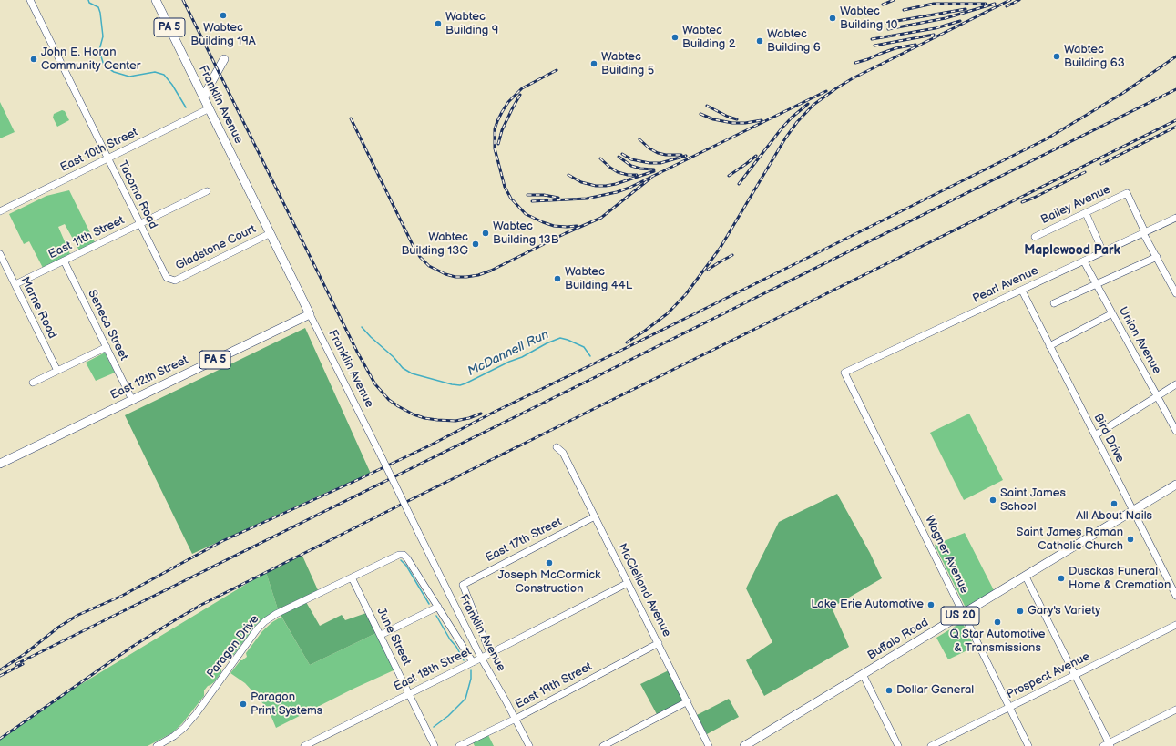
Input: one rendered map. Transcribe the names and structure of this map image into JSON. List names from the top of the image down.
{
  "streets": {
    "main road": [
      "PA 5",
      "Franklin Avenue",
      "East 12th Street",
      "US 20",
      "Buffalo Road"
    ],
    "street": [
      "East 10th Street",
      "Tacoma Road",
      "Bailey Avenue",
      "East 11th Street",
      "Gladstone Court",
      "Pearl Avenue",
      "Marne Road",
      "Seneca Street",
      "Union Avenue",
      "Bird Drive",
      "East 17th Street",
      "Wagner Avenue",
      "McClelland Avenue",
      "June Street",
      "Paragon Drive",
      "East 18th Street",
      "Prospect Avenue",
      "East 19th Street"
    ]
  },
  "crossings": [
    ["Franklin Avenue", "East 10th Street"],
    ["Franklin Avenue", "Gladstone Court"],
    ["Franklin Avenue", "East 12th Street"],
    ["Franklin Avenue", "East 18th Street"],
    ["Franklin Avenue", "East 19th Street"],
    ["East 10th Street", "Tacoma Road"],
    ["Tacoma Road", "East 11th Street"],
    ["Tacoma Road", "Gladstone Court"],
    ["Bailey Avenue", "Pearl Avenue"],
    ["East 11th Street", "Marne Road"],
    ["East 11th Street", "Seneca Street"],
    ["Pearl Avenue", "Union Avenue"],
    ["Pearl Avenue", "Bird Drive"],
    ["Pearl Avenue", "Wagner Avenue"],
    ["Seneca Street", "East 12th Street"],
    ["Bird Drive", "Buffalo Road"],
    ["East 17th Street", "McClelland Avenue"],
    ["East 17th Street", "East 18th Street"],
    ["Wagner Avenue", "Buffalo Road"],
    ["Wagner Avenue", "Prospect Avenue"],
    ["McClelland Avenue", "East 18th Street"],
    ["McClelland Avenue", "East 19th Street"],
    ["June Street", "Paragon Drive"],
    ["June Street", "East 18th Street"]
  ],
  "districts": ["Maplewood Park"],
  "water": ["McDannell Run"],
  "places": [
    "Wabtec Building 19A",
    "Wabtec Building 10",
    "Wabtec Building 9",
    "Wabtec Building 2",
    "Wabtec Building 6",
    "Wabtec Building 63",
    "John E. Horan Community Center",
    "Wabtec Building 5",
    "Wabtec Building 13B",
    "Wabtec Building 13G",
    "Wabtec Building 44L",
    "Saint James School",
    "All About Nails",
    "Saint James Roman Catholic Church",
    "Joseph McCormick Construction",
    "Dusckas Funeral Home & Cremation",
    "Lake Erie Automotive",
    "Gary's Variety",
    "Q Star Automotive & Transmissions",
    "Dollar General",
    "Paragon Print Systems"
  ]
}
